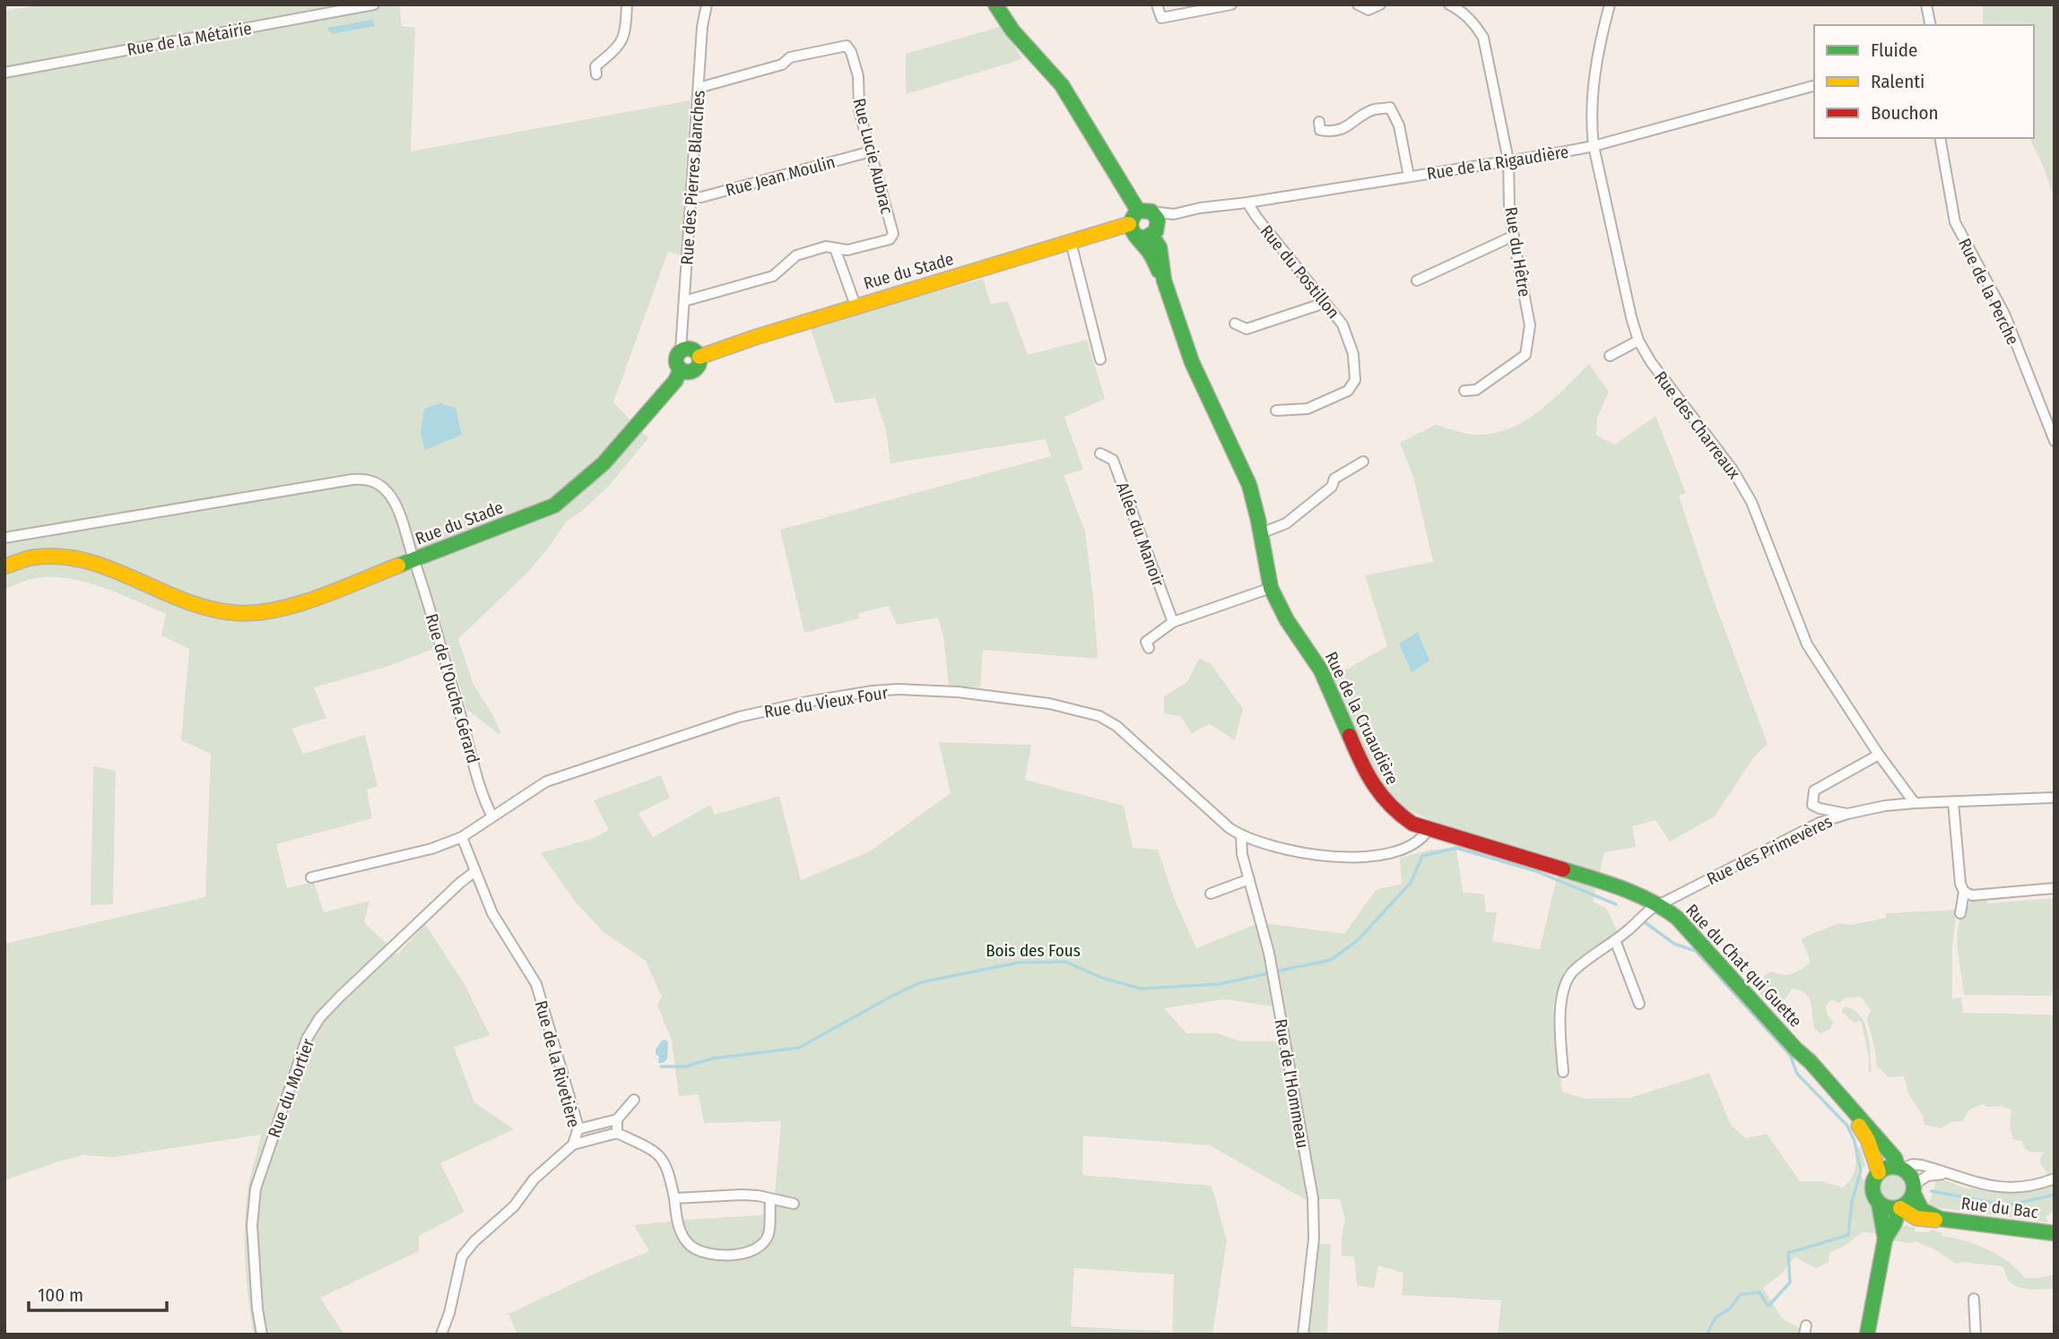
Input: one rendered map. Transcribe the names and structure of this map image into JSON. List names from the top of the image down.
{
  "streets": {
    "main road": [
      "Rue du Stade",
      "Rue de la Cruaudière",
      "Rue du Chat qui Guette",
      "Rue du Bac"
    ],
    "street": [
      "Rue de la Métairie",
      "Rue Lucie Aubrac",
      "Rue de la Rigaudière",
      "Rue Jean Moulin",
      "Rue des Pierres Blanches",
      "Rue du Hêtre",
      "Rue du Postillon",
      "Rue de la Perche",
      "Rue des Charreaux",
      "Allée du Manoir",
      "Rue de l'Ouche Gérard",
      "Rue du Vieux Four",
      "Rue des Primevères",
      "Rue de la Rivetière",
      "Rue de l'Hommeau",
      "Rue du Mortier"
    ]
  },
  "crossings": [
    ["Rue Lucie Aubrac", "Rue Jean Moulin"],
    ["Rue Lucie Aubrac", "Rue des Pierres Blanches"],
    ["Rue de la Rigaudière", "Rue du Hêtre"],
    ["Rue de la Rigaudière", "Rue du Stade"],
    ["Rue de la Rigaudière", "Rue du Postillon"],
    ["Rue de la Rigaudière", "Rue des Charreaux"],
    ["Rue de la Rigaudière", "Rue de la Cruaudière"],
    ["Rue Jean Moulin", "Rue des Pierres Blanches"],
    ["Rue des Pierres Blanches", "Rue du Stade"],
    ["Rue du Stade", "Rue de l'Ouche Gérard"],
    ["Rue du Stade", "Rue de la Cruaudière"],
    ["Rue des Charreaux", "Rue des Primevères"],
    ["Rue de l'Ouche Gérard", "Rue du Vieux Four"],
    ["Rue du Vieux Four", "Rue de la Cruaudière"],
    ["Rue du Vieux Four", "Rue de la Rivetière"],
    ["Rue du Vieux Four", "Rue de l'Hommeau"],
    ["Rue de la Cruaudière", "Rue des Primevères"],
    ["Rue de la Cruaudière", "Rue du Chat qui Guette"],
    ["Rue des Primevères", "Rue du Chat qui Guette"],
    ["Rue du Chat qui Guette", "Rue du Bac"],
    ["Rue de la Rivetière", "Rue du Mortier"]
  ],
  "parks": ["Bois des Fous"],
  "legend": ["Fluide", "Ralenti", "Bouchon"],
  "scale_bar": "100 m"
}
